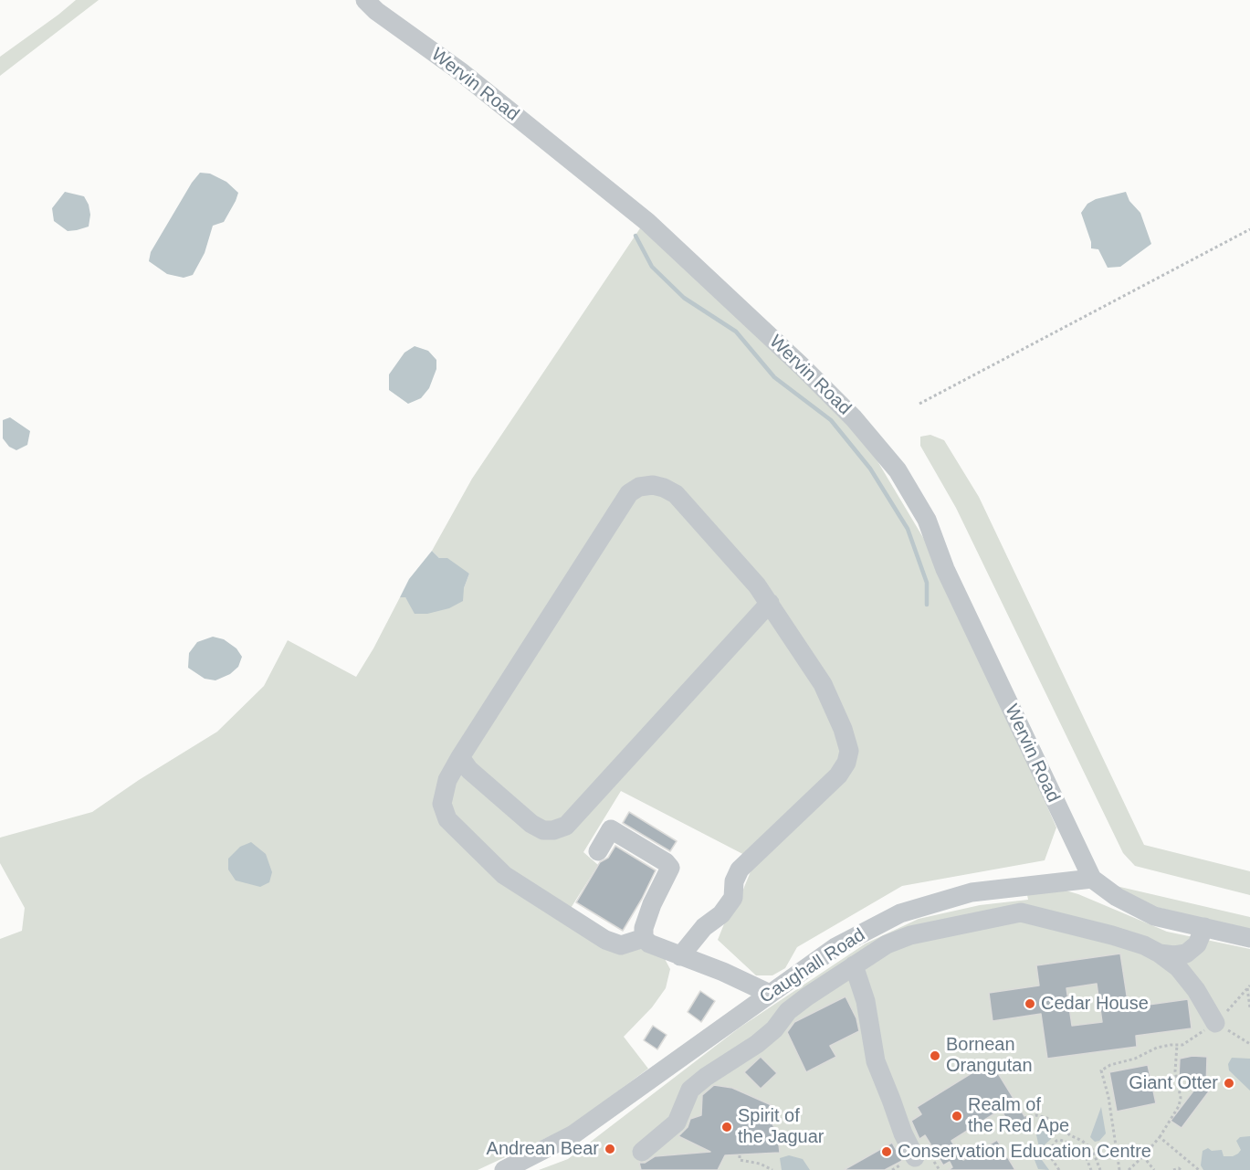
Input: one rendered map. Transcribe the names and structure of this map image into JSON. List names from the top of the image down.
{
  "streets": {
    "street": ["Wervin Road", "Caughall Road"]
  },
  "crossings": [
    ["Wervin Road", "Caughall Road"]
  ],
  "places": [
    "Cedar House",
    "Bornean Orangutan",
    "Giant Otter",
    "Realm of the Red Ape",
    "Spirit of the Jaguar",
    "Andrean Bear",
    "Conservation Education Centre"
  ]
}
